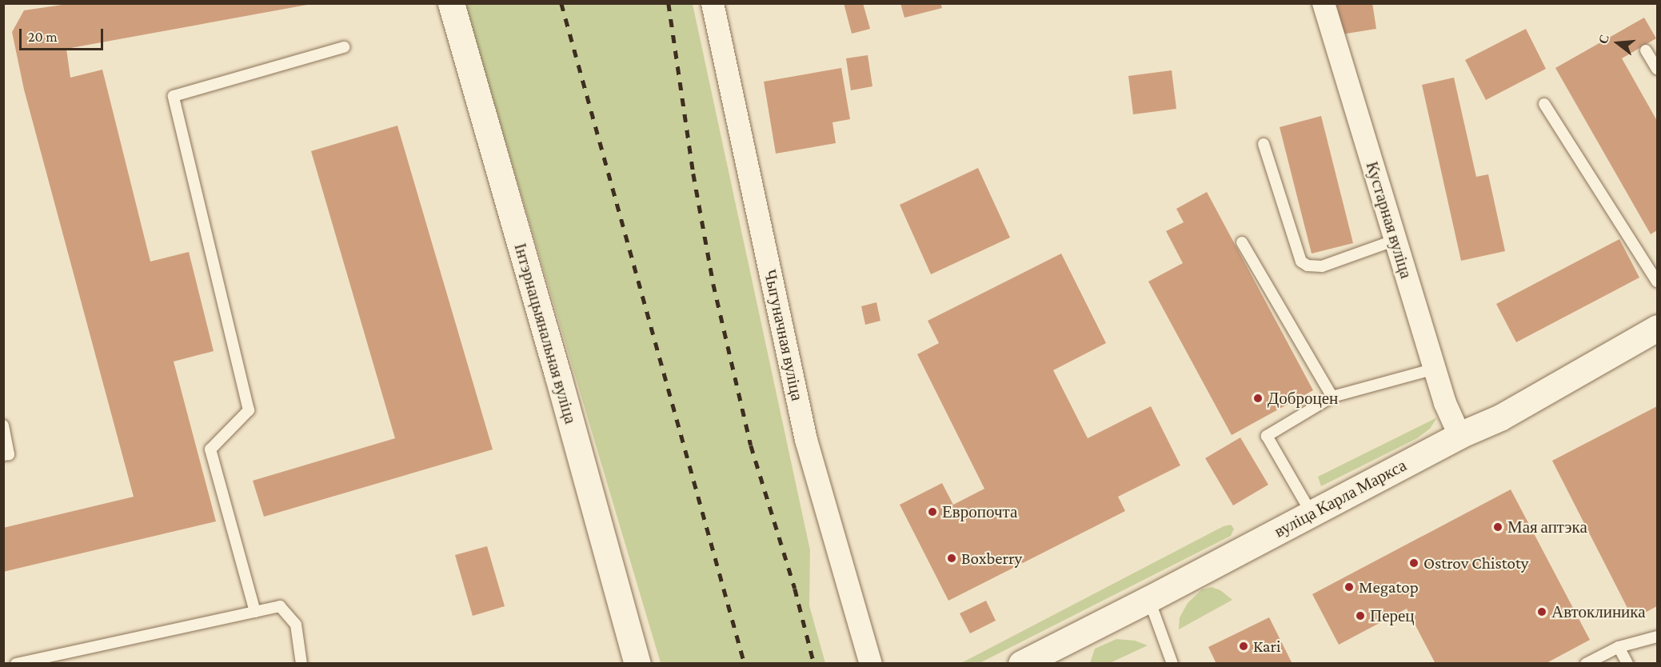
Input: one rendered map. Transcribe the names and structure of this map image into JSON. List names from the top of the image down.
{
  "streets": {
    "main road": ["Інтэрнацыянальная вуліца", "вуліца Карла Маркса"],
    "street": ["Кустарная вуліца", "Чыгуначная вуліца"]
  },
  "crossings": [
    ["Кустарная вуліца", "вуліца Карла Маркса"]
  ],
  "places": [
    "Доброцен",
    "Европочта",
    "Мая аптэка",
    "Boxberry",
    "Ostrov Chistoty",
    "Megatop",
    "Автоклиника",
    "Перец",
    "Kari"
  ],
  "scale_bar": "20 m",
  "north": "left"
}
